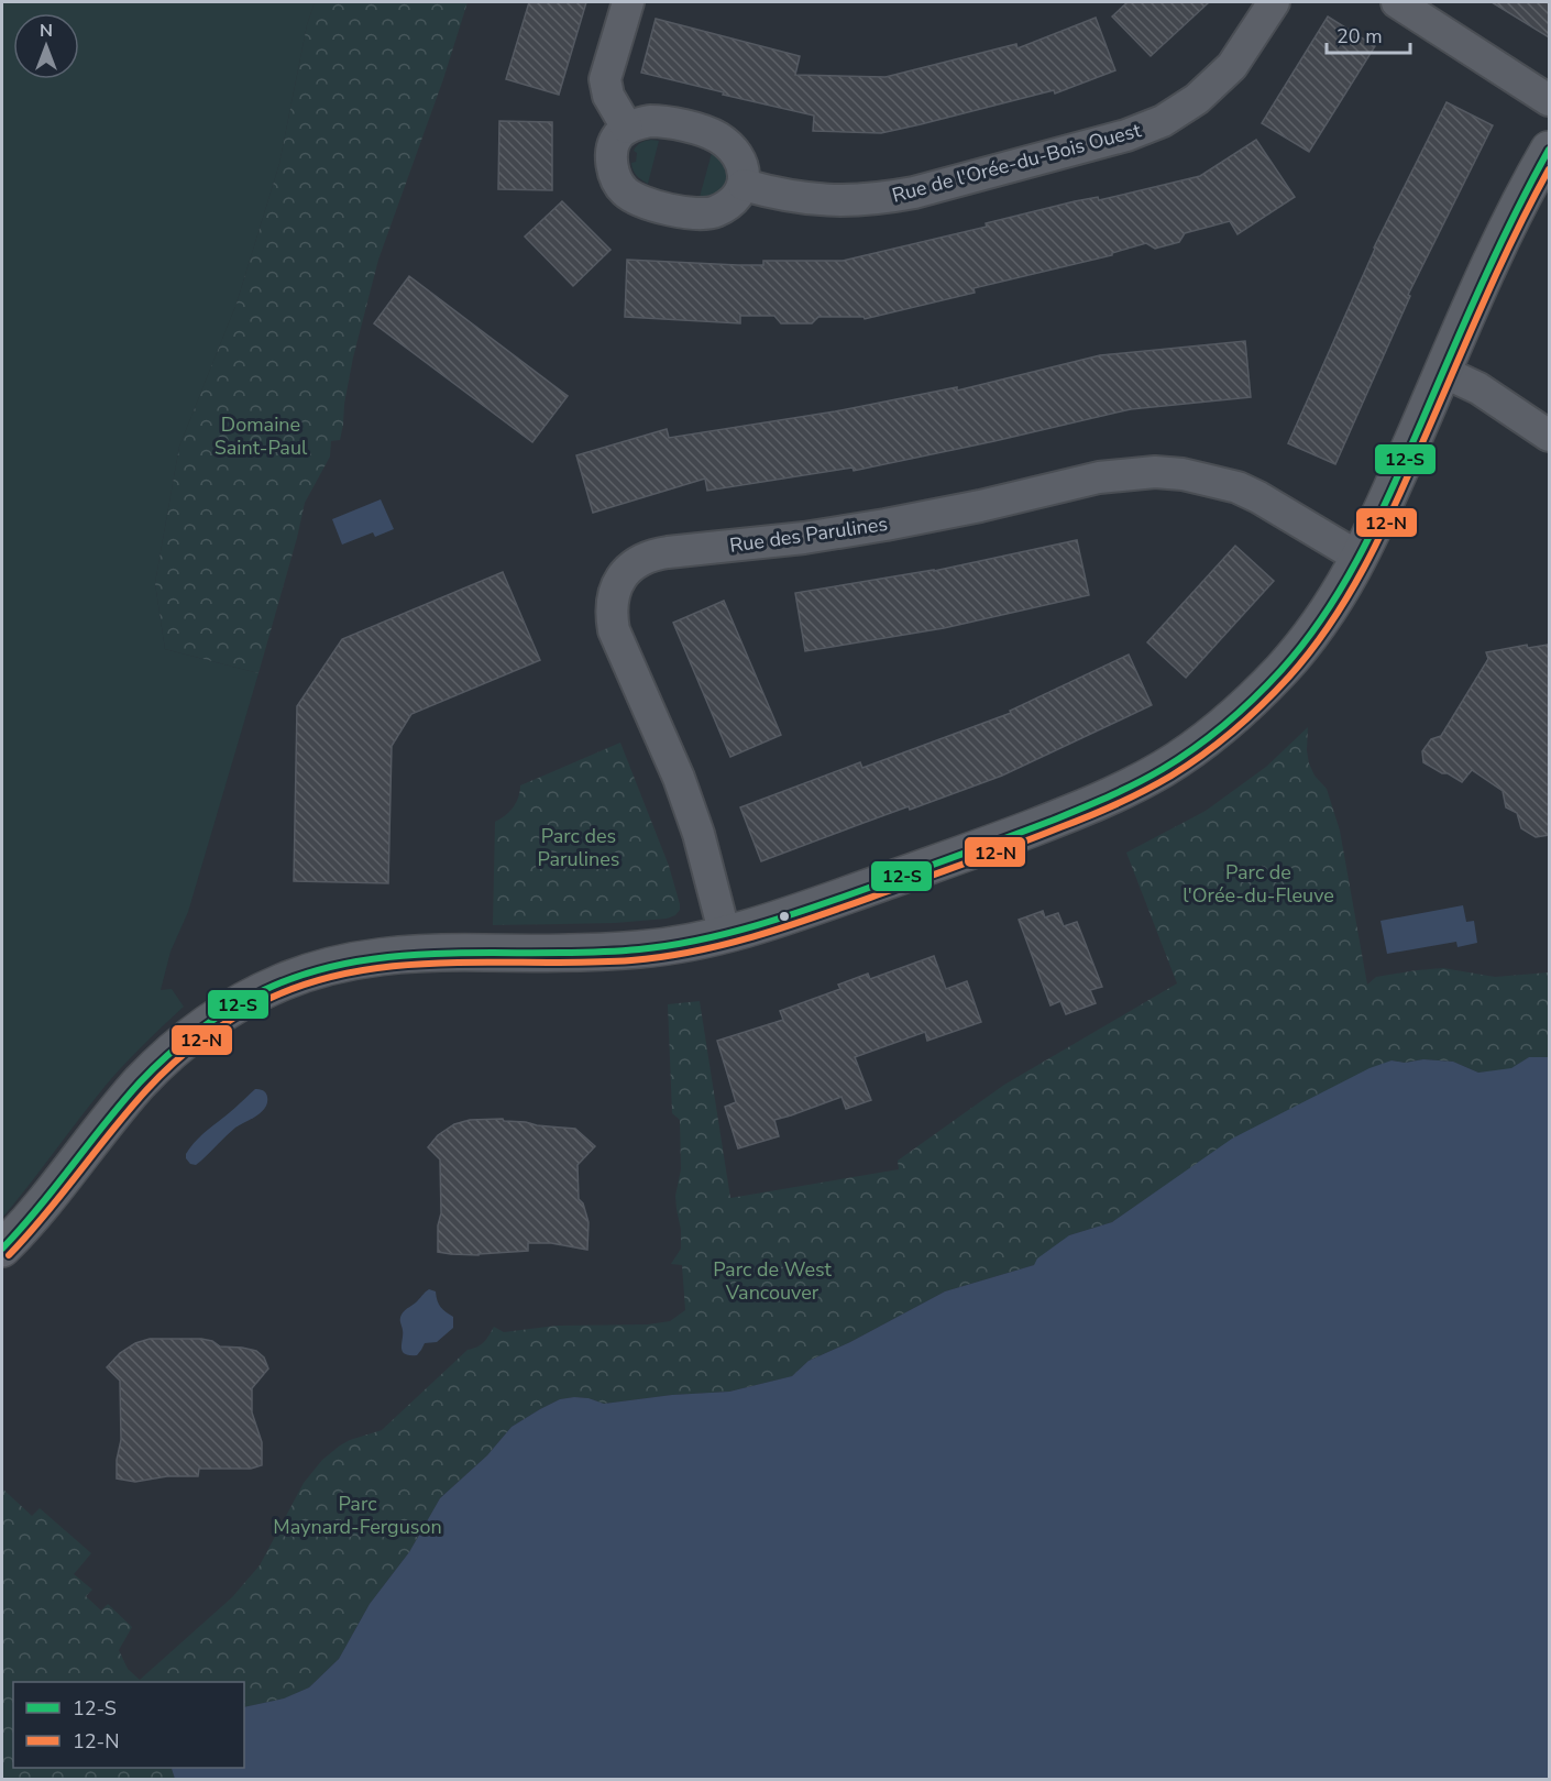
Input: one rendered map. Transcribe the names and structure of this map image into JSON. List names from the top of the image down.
{
  "streets": {
    "street": ["Rue de l'Orée-du-Bois Ouest", "Rue des Parulines"]
  },
  "parks": [
    "Domaine Saint-Paul",
    "Parc des Parulines",
    "Parc de l'Orée-du-Fleuve",
    "Parc de West Vancouver",
    "Parc Maynard-Ferguson"
  ],
  "lines": ["transit line 12-S", "transit line 12-N"],
  "legend": ["12-S", "12-N"],
  "scale_bar": "20 m",
  "north": "top"
}
